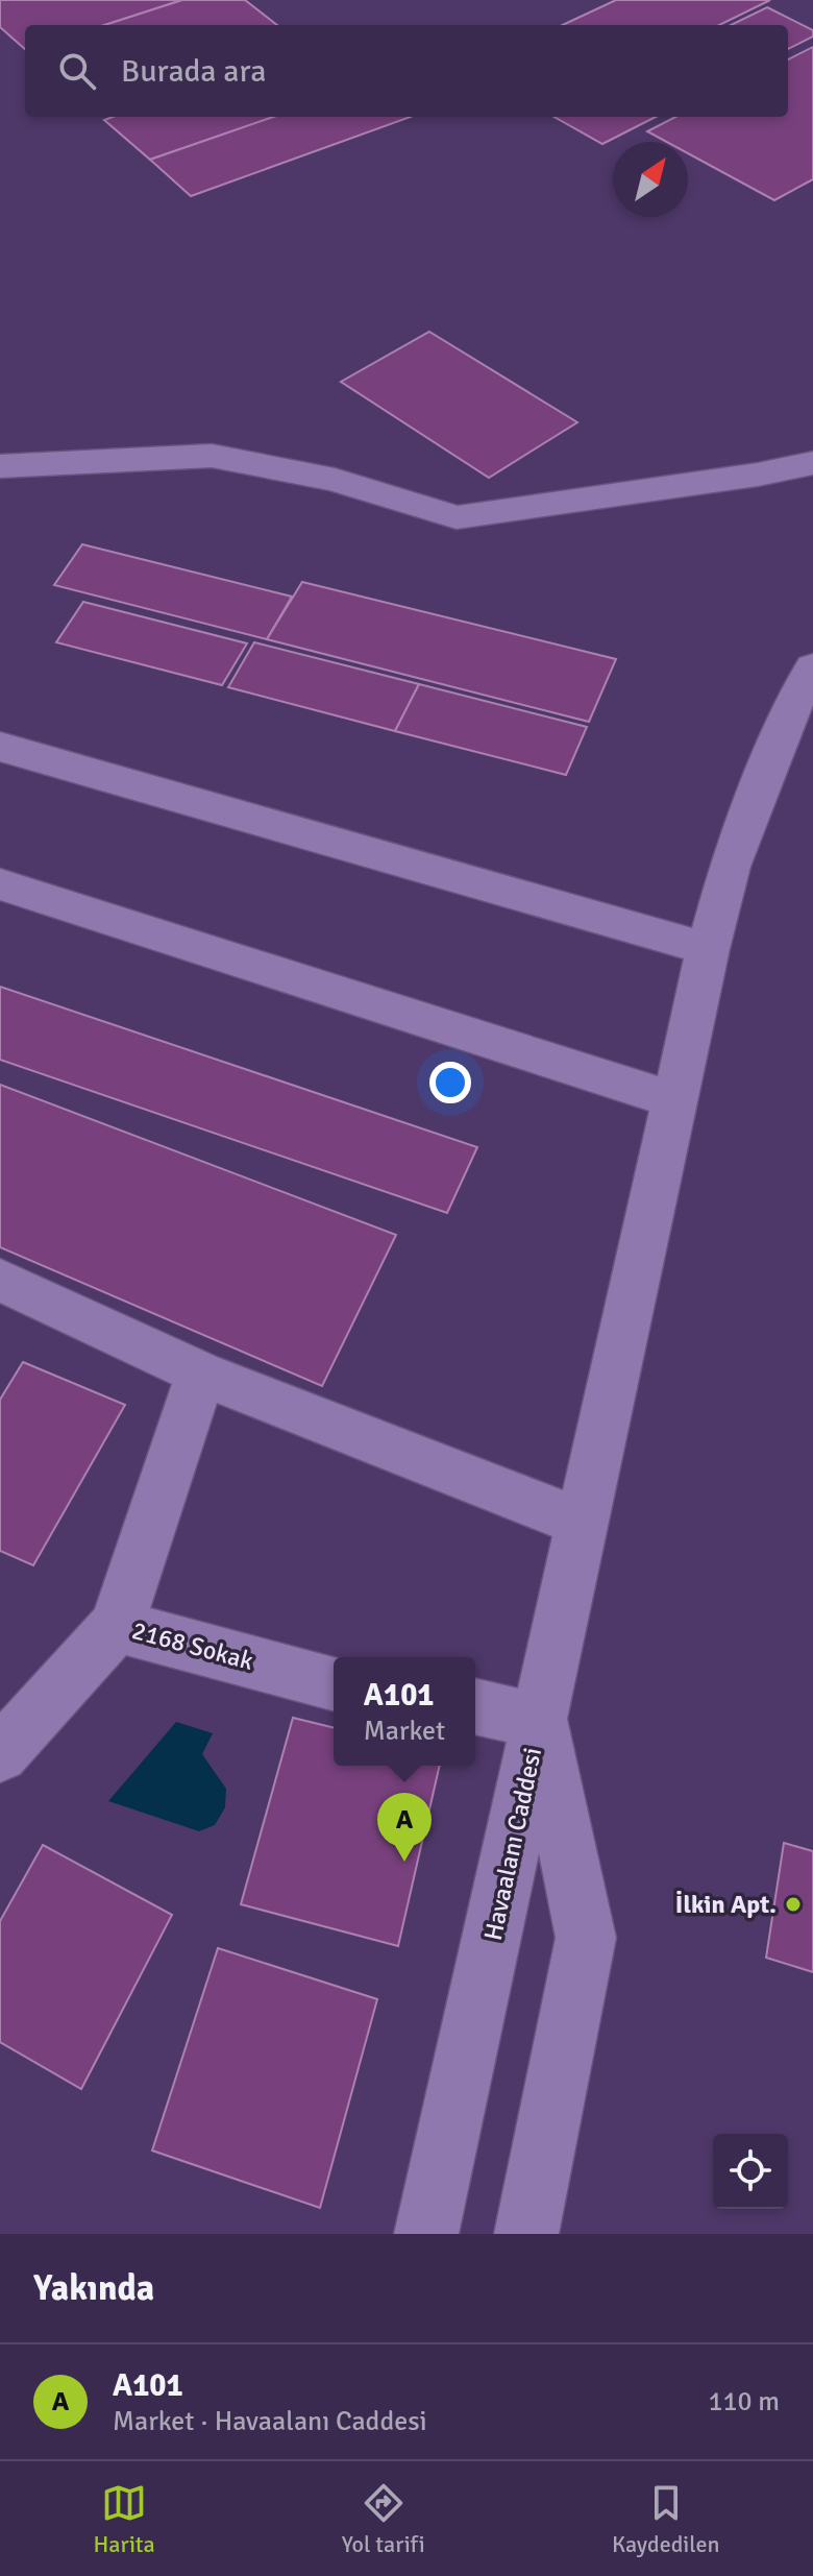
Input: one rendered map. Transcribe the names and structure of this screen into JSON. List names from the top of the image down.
{
  "streets": {
    "street": ["2168 Sokak", "Havaalanı Caddesi"]
  },
  "places": ["İlkin Apt."],
  "north": "top right",
  "page": {
    "search": "Burada ara",
    "popup": ["A101", "Market"],
    "pins": "A",
    "heading": "Yakında",
    "list": [
      {
        "mark": "A",
        "name": "A101",
        "note": "Market · Havaalanı Caddesi",
        "value": "110 m"
      }
    ],
    "nav": ["Harita", "Yol tarifi", "Kaydedilen"]
  }
}
